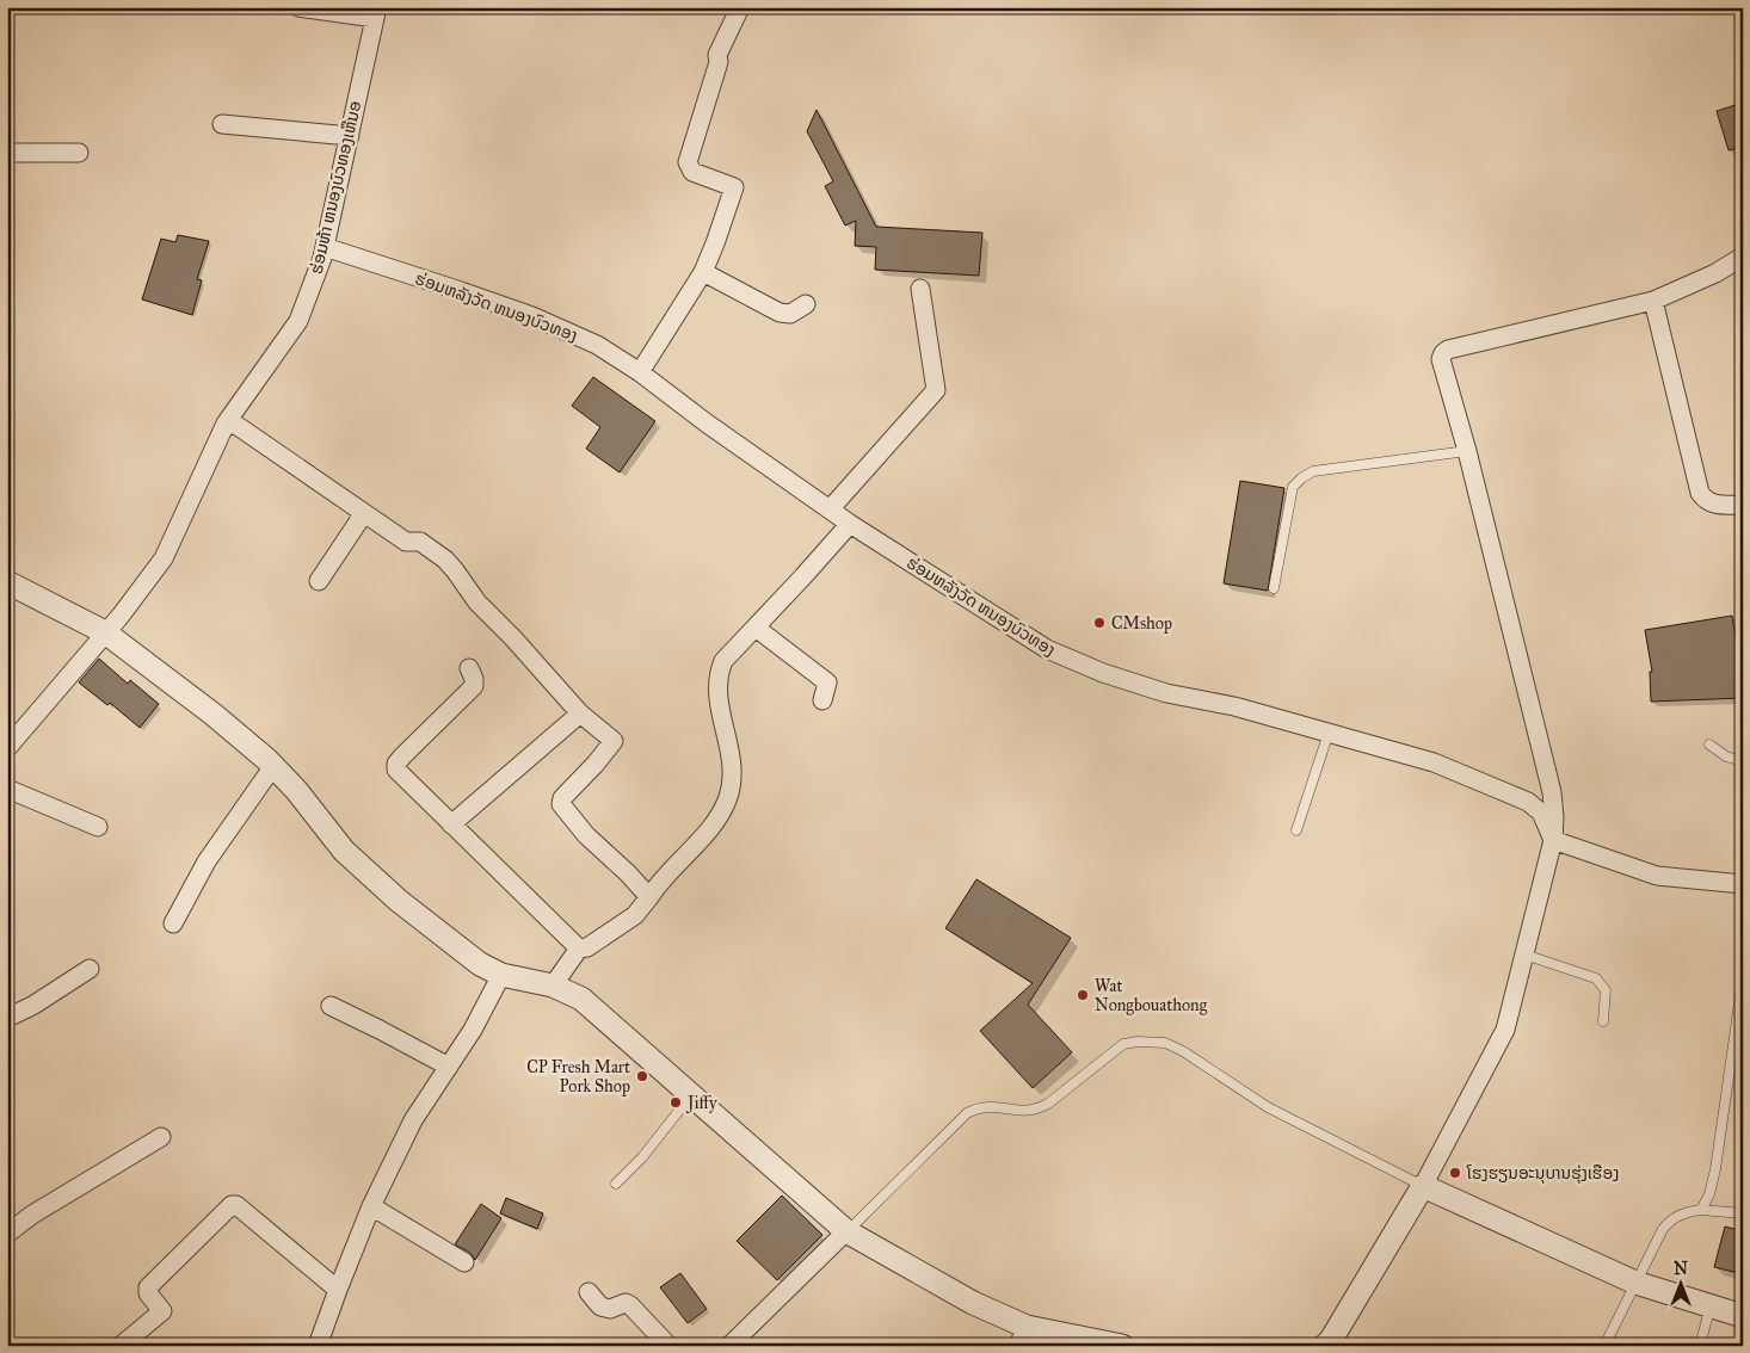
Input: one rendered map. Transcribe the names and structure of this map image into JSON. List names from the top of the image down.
{
  "streets": {
    "street": ["ຮ່ອມຫ້າ ຫນອງບົວທອງເຫືນອ", "ຮ່ອມຫລັງວັດ ຫນອງບົວທອງ"]
  },
  "crossings": [
    ["ຮ່ອມຫ້າ ຫນອງບົວທອງເຫືນອ", "ຮ່ອມຫລັງວັດ ຫນອງບົວທອງ"]
  ],
  "places": [
    "CMshop",
    "Wat Nongbouathong",
    "CP Fresh Mart Pork Shop",
    "Jiffy",
    "ໂຮງຮຽນອະນຸບານຮຸ່ງເຮືອງ"
  ],
  "north": "top"
}
